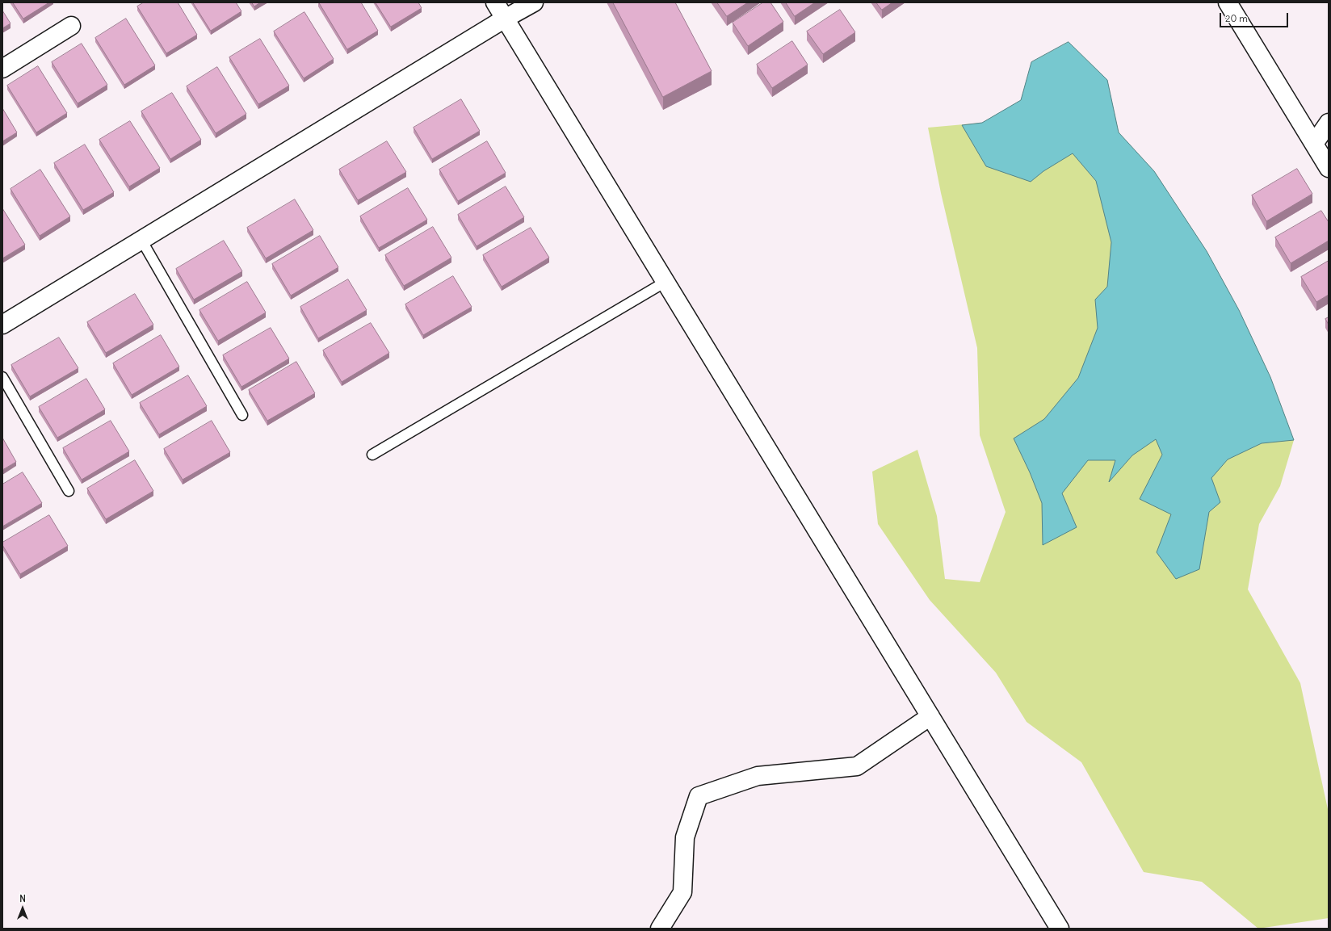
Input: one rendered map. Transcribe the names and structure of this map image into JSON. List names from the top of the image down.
{
  "scale_bar": "20 m",
  "north": "top"
}
